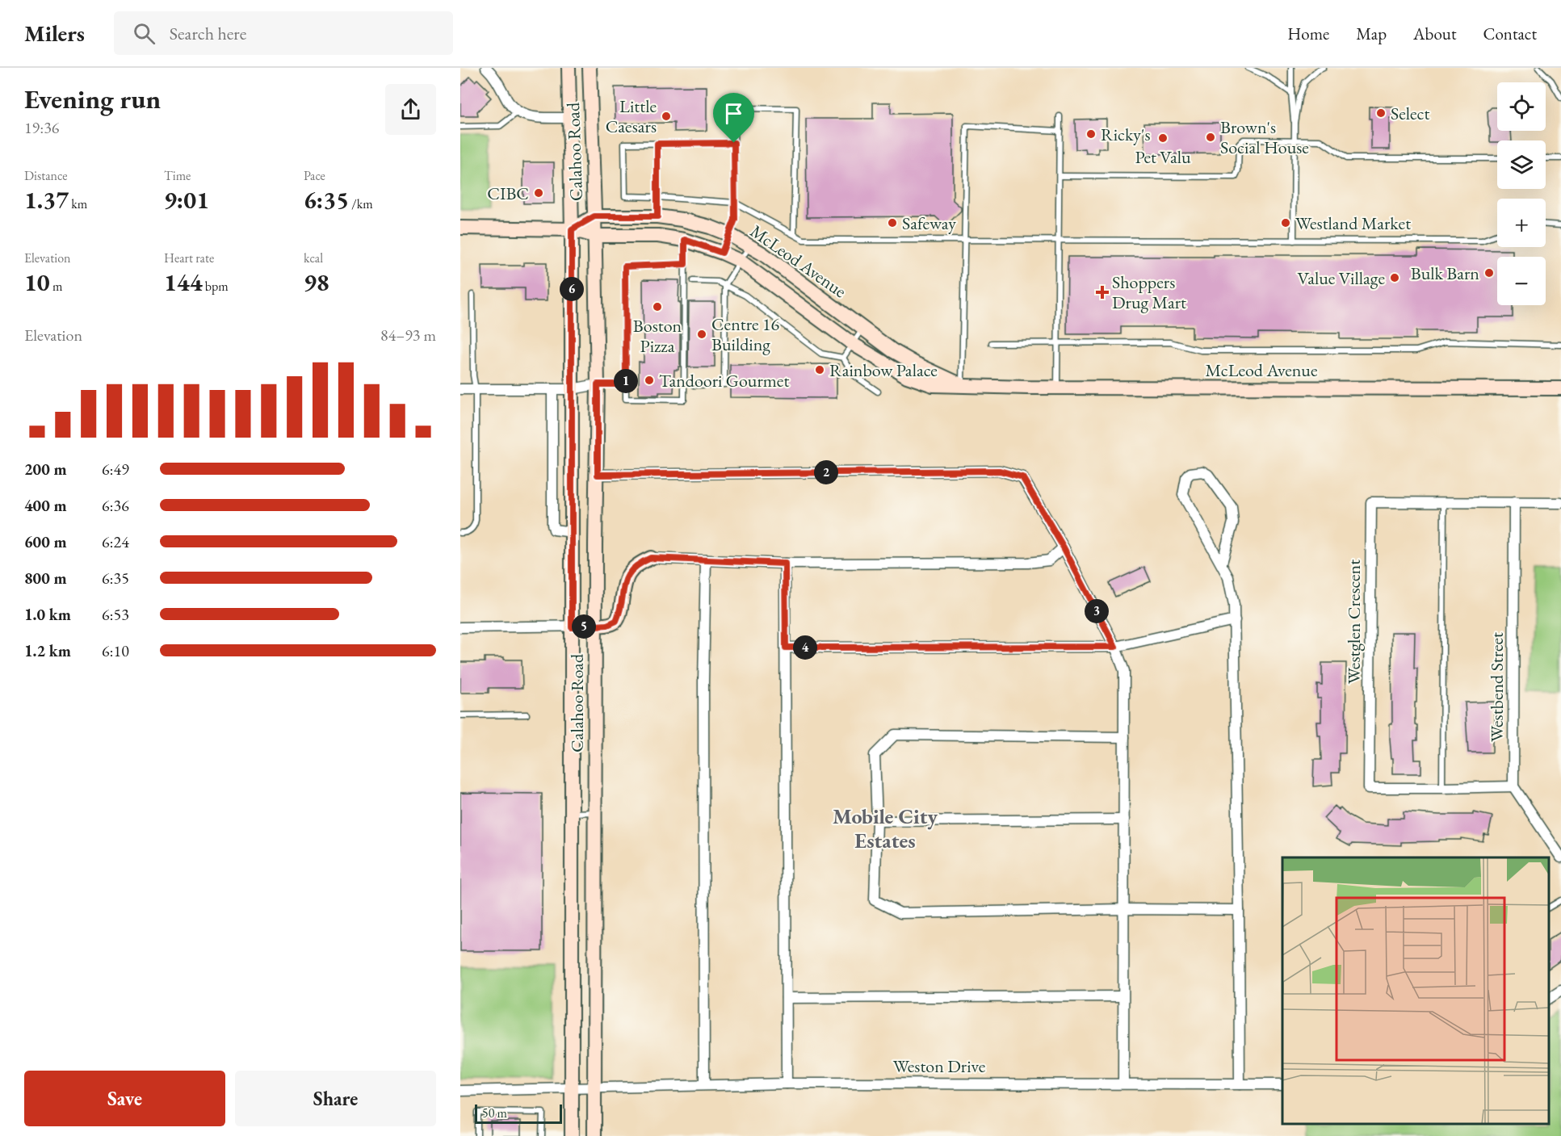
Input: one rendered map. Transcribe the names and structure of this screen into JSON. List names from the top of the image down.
{
  "streets": {
    "main road": ["Calahoo Road", "McLeod Avenue"],
    "street": ["Westglen Crescent", "Westbend Street", "Weston Drive"]
  },
  "crossings": [
    ["Calahoo Road", "McLeod Avenue"],
    ["Calahoo Road", "Weston Drive"],
    ["Westglen Crescent", "Westbend Street"]
  ],
  "districts": ["Mobile City Estates"],
  "places": {
    "other": [
      "Select",
      "Little Caesars",
      "Ricky's",
      "Brown's Social House",
      "Pet Valu",
      "CIBC",
      "Safeway",
      "Westland Market",
      "Bulk Barn",
      "Value Village",
      "Boston Pizza",
      "Centre 16 Building",
      "Rainbow Palace",
      "Tandoori Gourmet"
    ],
    "health": ["Shoppers Drug Mart"]
  },
  "scale_bar": "50 m",
  "page": {
    "header": "Milers",
    "search": "Search here",
    "nav": [
      "Home",
      "Map",
      "About",
      "Contact"
    ],
    "heading": ["Evening run", "19:36"],
    "map_buttons": ["+", "−"],
    "stats": [
      ["Distance", "1.37 km"],
      ["Time", "9:01"],
      ["Pace", "6:35 /km"],
      ["Elevation", "10 m"],
      ["Heart rate", "144 bpm"],
      ["kcal", "98"]
    ],
    "pins": [
      "6",
      "1",
      "2",
      "3",
      "5",
      "4"
    ],
    "chart": ["Elevation", "84–93 m"],
    "list": [
      {
        "name": "200 m",
        "note": "6:49"
      },
      {
        "name": "400 m",
        "note": "6:36"
      },
      {
        "name": "600 m",
        "note": "6:24"
      },
      {
        "name": "800 m",
        "note": "6:35"
      },
      {
        "name": "1.0 km",
        "note": "6:53"
      },
      {
        "name": "1.2 km",
        "note": "6:10"
      }
    ],
    "buttons": ["Save", "Share"],
    "scale": "50 m"
  }
}
